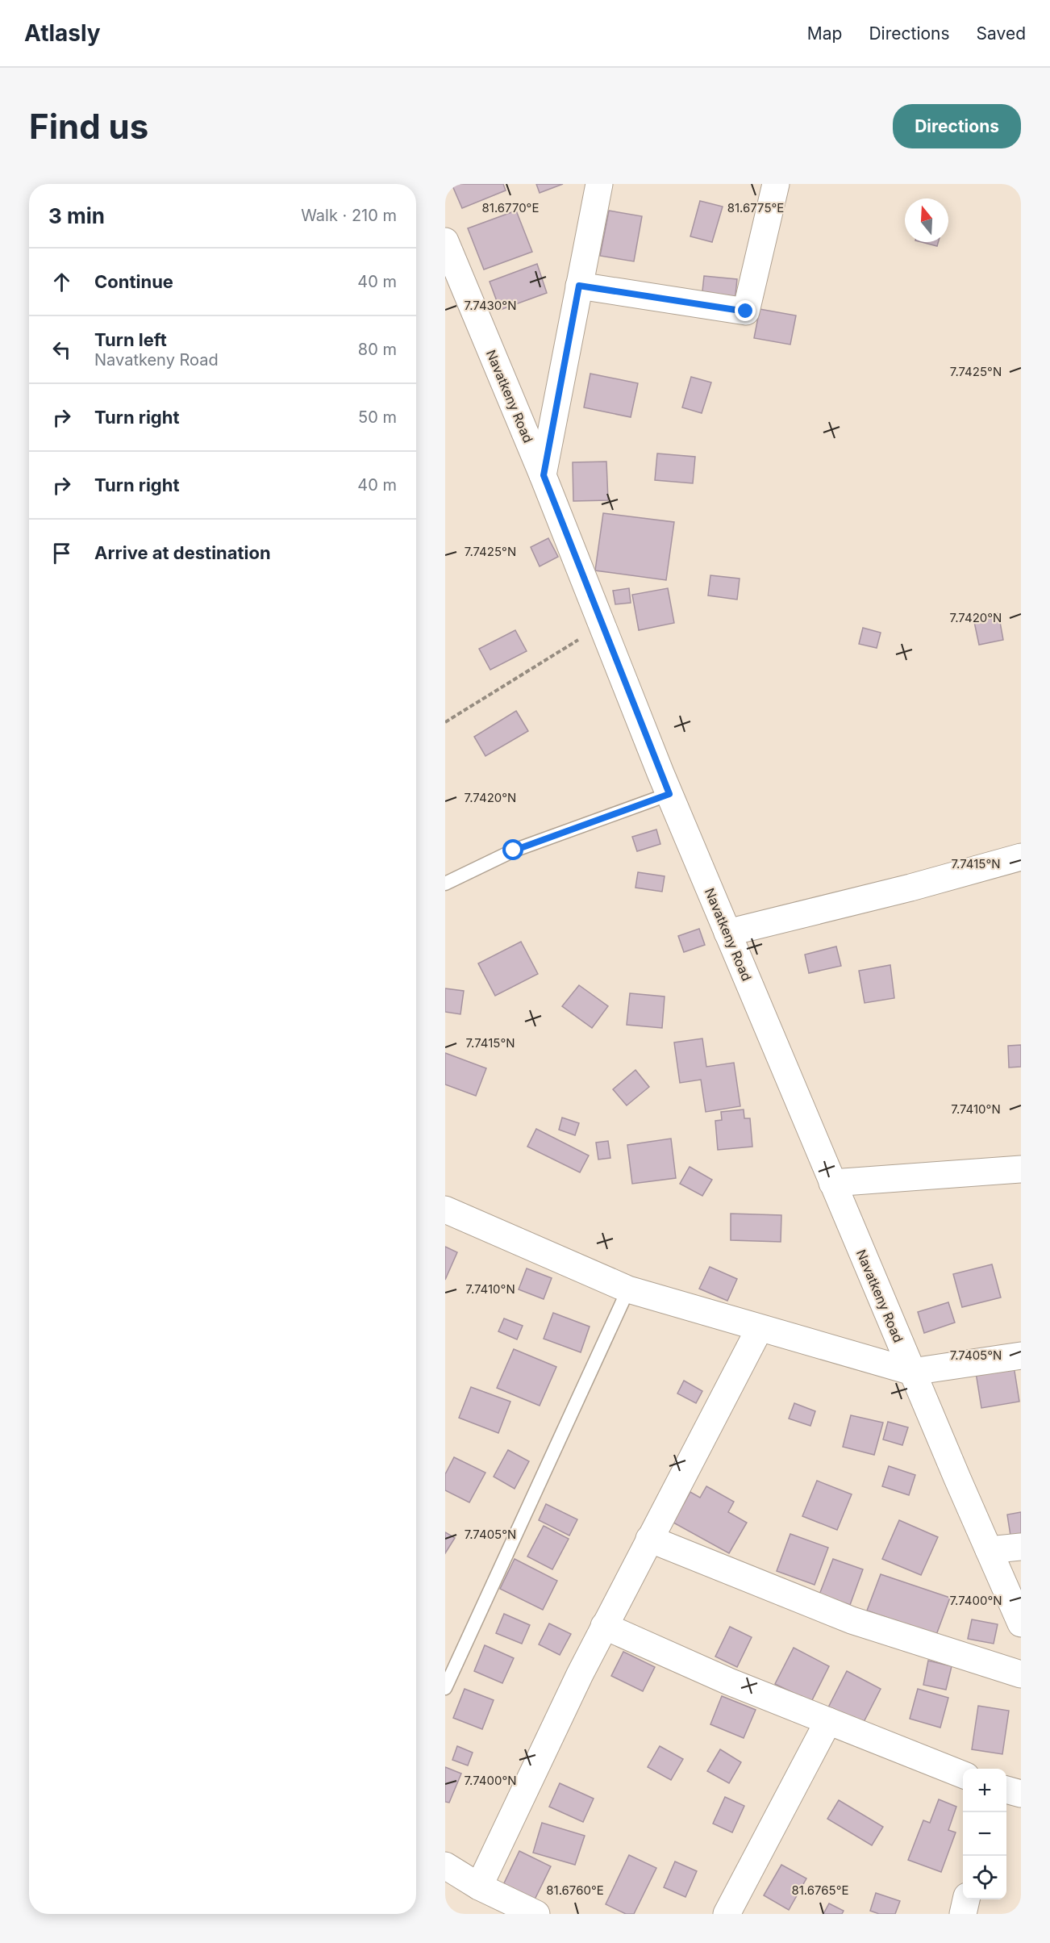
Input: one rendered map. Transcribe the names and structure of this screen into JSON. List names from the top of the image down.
{
  "streets": {
    "street": ["Navatkeny Road"]
  },
  "north": "top",
  "page": {
    "header": "Atlasly",
    "nav": ["Map", "Directions", "Saved"],
    "buttons": "Directions",
    "title": "Find us",
    "heading": ["3 min", "Walk · 210 m"],
    "list": [
      ["Continue", "40 m"],
      ["Turn left", "Navatkeny Road", "80 m"],
      ["Turn right", "50 m"],
      ["Turn right", "40 m"],
      "Arrive at destination"
    ],
    "map_buttons": ["+", "−"]
  },
  "coordinates": [
    "81.6770°E",
    "81.6775°E",
    "7.7430°N",
    "7.7425°N",
    "7.7420°N",
    "7.7415°N",
    "7.7410°N",
    "7.7405°N",
    "7.7400°N",
    "81.6760°E",
    "81.6765°E"
  ]
}
